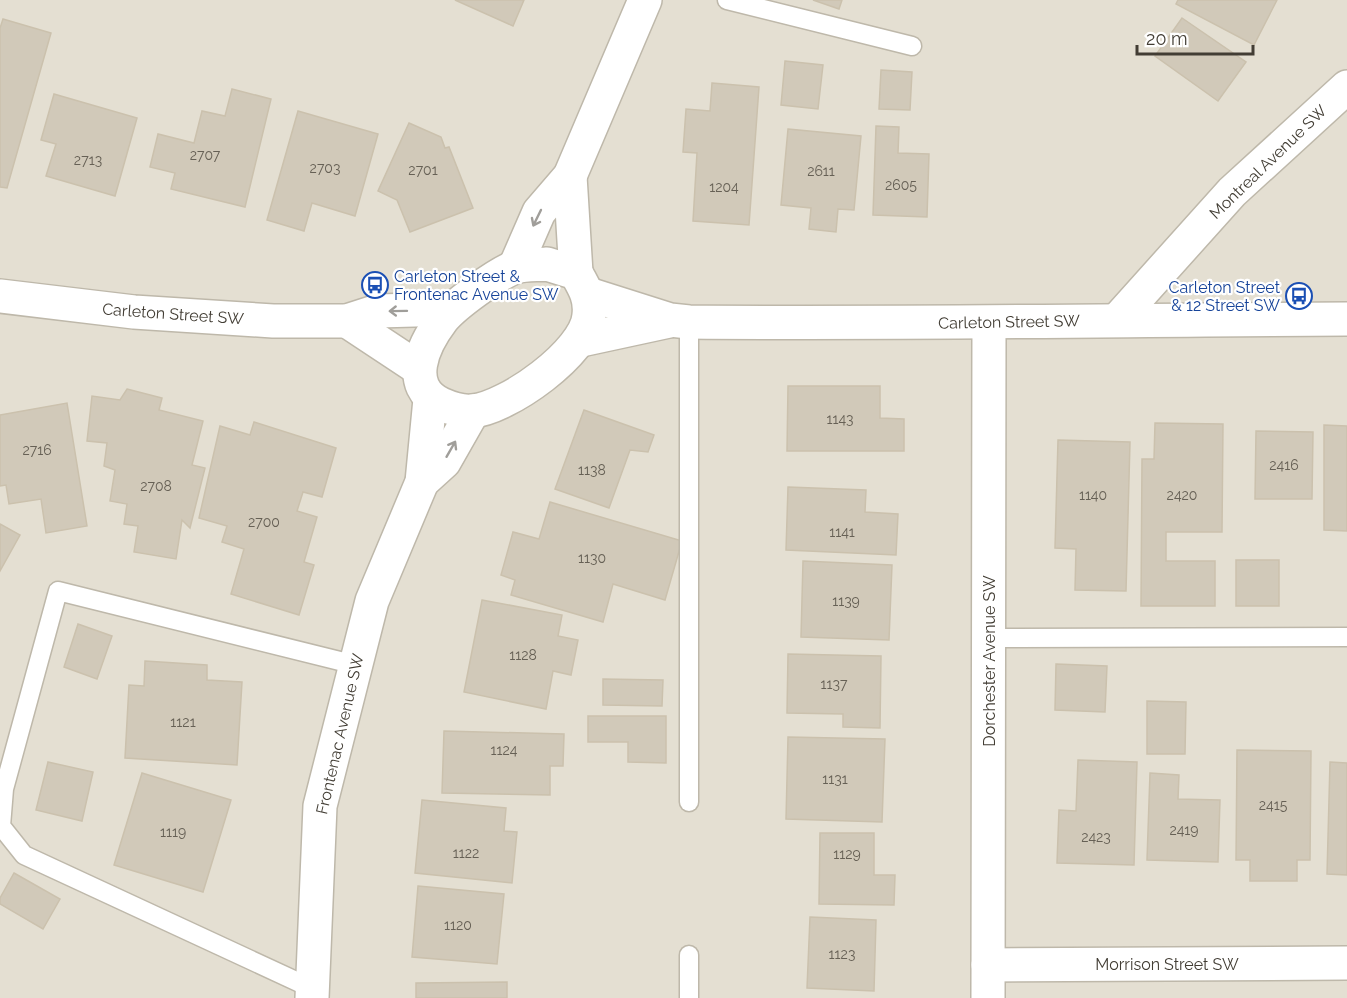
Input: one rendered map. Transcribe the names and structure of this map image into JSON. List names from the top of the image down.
{
  "streets": {
    "street": [
      "Montreal Avenue SW",
      "Carleton Street SW",
      "Dorchester Avenue SW",
      "Frontenac Avenue SW",
      "Morrison Street SW"
    ]
  },
  "crossings": [
    ["Montreal Avenue SW", "Carleton Street SW"],
    ["Carleton Street SW", "Dorchester Avenue SW"],
    ["Carleton Street SW", "Frontenac Avenue SW"],
    ["Dorchester Avenue SW", "Morrison Street SW"]
  ],
  "places": {
    "bus stop": ["Carleton Street & Frontenac Avenue SW", "Carleton Street & 12 Street SW"]
  },
  "house_numbers": [
    "2707",
    "2713",
    "2703",
    "2701",
    "2611",
    "2605",
    "1204",
    "1143",
    "2716",
    "2416",
    "1138",
    "2708",
    "1140",
    "2420",
    "2700",
    "1141",
    "1130",
    "1139",
    "1128",
    "1137",
    "1121",
    "1124",
    "1131",
    "2415",
    "2419",
    "1119",
    "2423",
    "1122",
    "1129",
    "1120",
    "1123"
  ],
  "scale_bar": "20 m"
}
